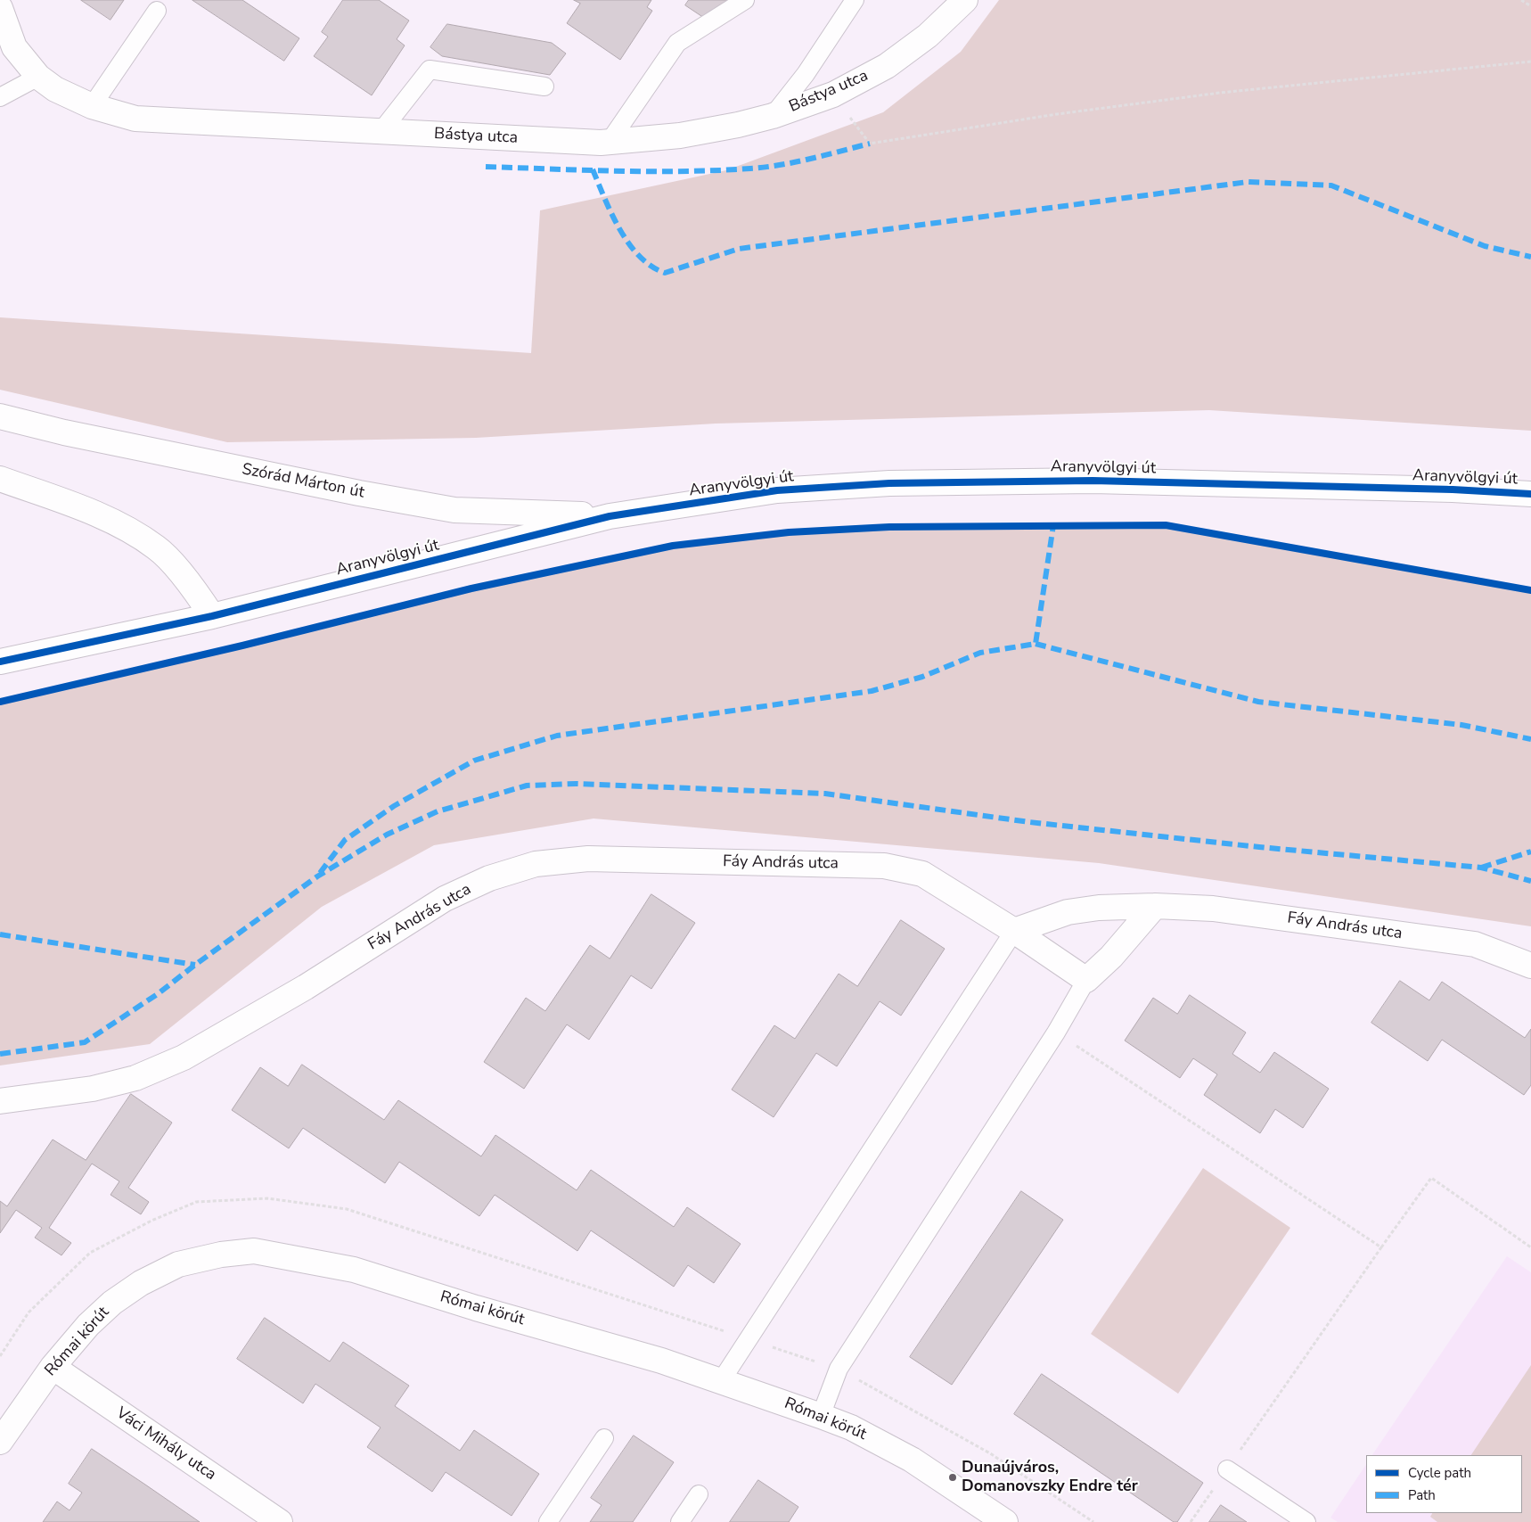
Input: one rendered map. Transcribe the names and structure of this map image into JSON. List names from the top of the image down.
{
  "streets": {
    "street": [
      "Bástya utca",
      "Aranyvölgyi út",
      "Szórád Márton út",
      "Fáy András utca",
      "Római körút",
      "Váci Mihály utca"
    ]
  },
  "crossings": [
    ["Aranyvölgyi út", "Szórád Márton út"],
    ["Római körút", "Váci Mihály utca"]
  ],
  "places": ["Dunaújváros, Domanovszky Endre tér"],
  "legend": ["Cycle path", "Path"]
}
